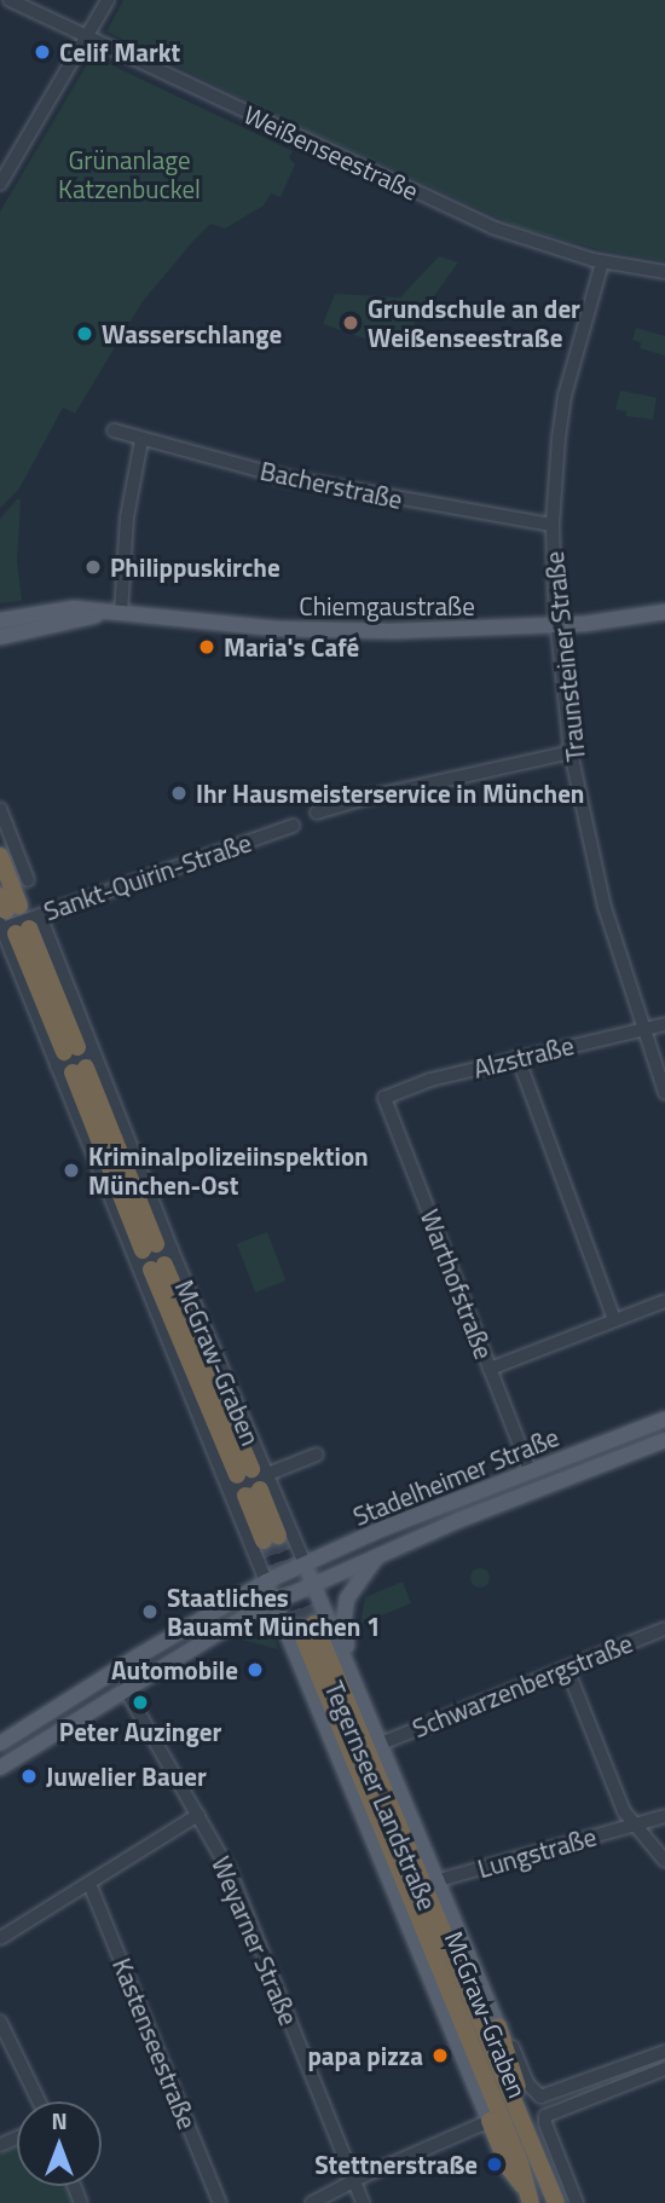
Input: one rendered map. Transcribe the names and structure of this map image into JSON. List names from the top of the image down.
{
  "streets": {
    "highway": ["McGraw-Graben"],
    "main road": ["Chiemgaustraße", "Stadelheimer Straße", "Tegernseer Landstraße"],
    "street": [
      "Weißenseestraße",
      "Bacherstraße",
      "Traunsteiner Straße",
      "Sankt-Quirin-Straße",
      "Alzstraße",
      "Warthofstraße",
      "Schwarzenbergstraße",
      "Lungstraße",
      "Weyarner Straße",
      "Kastenseestraße"
    ]
  },
  "crossings": [
    ["Weißenseestraße", "Traunsteiner Straße"],
    ["Bacherstraße", "Traunsteiner Straße"],
    ["Chiemgaustraße", "Traunsteiner Straße"],
    ["Traunsteiner Straße", "Alzstraße"],
    ["Sankt-Quirin-Straße", "McGraw-Graben"],
    ["Sankt-Quirin-Straße", "Tegernseer Landstraße"],
    ["Alzstraße", "Warthofstraße"],
    ["Warthofstraße", "Stadelheimer Straße"],
    ["McGraw-Graben", "Tegernseer Landstraße"],
    ["Stadelheimer Straße", "Tegernseer Landstraße"],
    ["Stadelheimer Straße", "Weyarner Straße"],
    ["Schwarzenbergstraße", "Tegernseer Landstraße"],
    ["Tegernseer Landstraße", "Lungstraße"]
  ],
  "parks": ["Grünanlage Katzenbuckel"],
  "places": [
    "Celif Markt",
    "Grundschule an der Weißenseestraße",
    "Wasserschlange",
    "Philippuskirche",
    "Maria's Café",
    "Ihr Hausmeisterservice in München",
    "Kriminalpolizeiinspektion München-Ost",
    "Staatliches Bauamt München 1",
    "Automobile",
    "Peter Auzinger",
    "Juwelier Bauer",
    "papa pizza",
    "Stettnerstraße"
  ],
  "north": "top"
}
